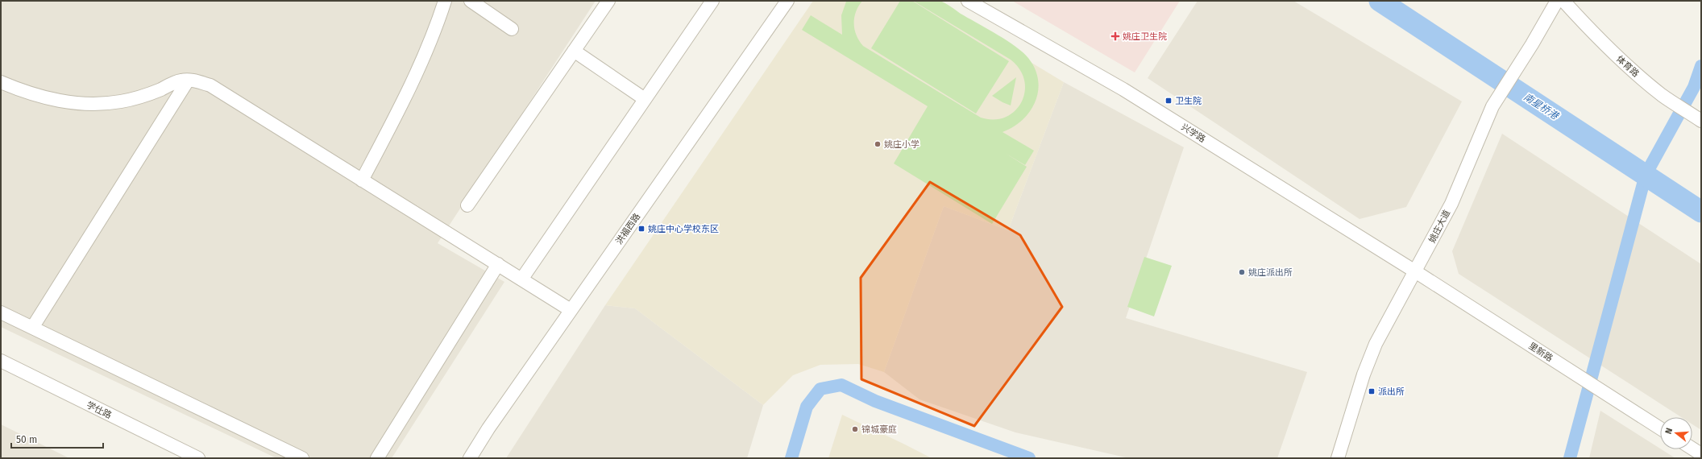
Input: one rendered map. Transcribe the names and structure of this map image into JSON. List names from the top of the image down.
{
  "streets": {
    "street": [
      "体育路",
      "兴学路",
      "姚庄大道",
      "洪福西路",
      "里新路",
      "学仕路"
    ]
  },
  "crossings": [
    ["兴学路", "姚庄大道"],
    ["兴学路", "里新路"],
    ["姚庄大道", "里新路"]
  ],
  "water": ["南星桥港"],
  "places": {
    "health": ["姚庄卫生院"],
    "transit": ["卫生院", "姚庄中心学校东区", "派出所"],
    "other": ["姚庄小学", "姚庄派出所", "锦城豪庭"]
  },
  "scale_bar": "50 m",
  "north": "left"
}
